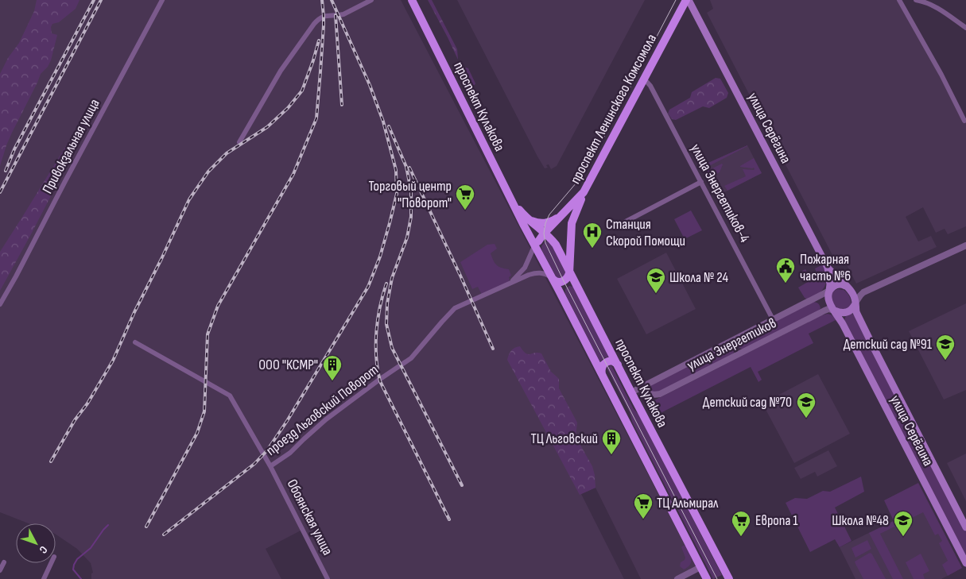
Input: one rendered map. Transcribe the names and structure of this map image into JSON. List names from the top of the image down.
{
  "streets": {
    "main road": ["проспект Кулакова", "проспект Ленинского Комсомола", "улица Серёгина"],
    "street": [
      "Привокзальная улица",
      "улица Энергетиков-4",
      "улица Энергетиков",
      "проезд Льговский Поворот",
      "Обоянская улица"
    ]
  },
  "crossings": [
    ["проспект Кулакова", "проспект Ленинского Комсомола"],
    ["проспект Кулакова", "улица Энергетиков"],
    ["проспект Кулакова", "проезд Льговский Поворот"],
    ["проспект Ленинского Комсомола", "улица Серёгина"],
    ["проспект Ленинского Комсомола", "улица Энергетиков-4"],
    ["улица Серёгина", "улица Энергетиков"],
    ["улица Энергетиков-4", "улица Энергетиков"],
    ["проезд Льговский Поворот", "Обоянская улица"]
  ],
  "places": {
    "supermarket": ["Торговый центр \"Поворот\"", "ТЦ Альмирал", "Европа 1"],
    "hospital": ["Станция Скорой Помощи"],
    "public building": ["Пожарная часть №6"],
    "school or university": [
      "Школа № 24",
      "Детский сад №91",
      "Детский сад №70",
      "Школа №48"
    ],
    "building": ["ООО \"КСМР\"", "ТЦ Льговский"]
  },
  "north": "bottom right"
}
